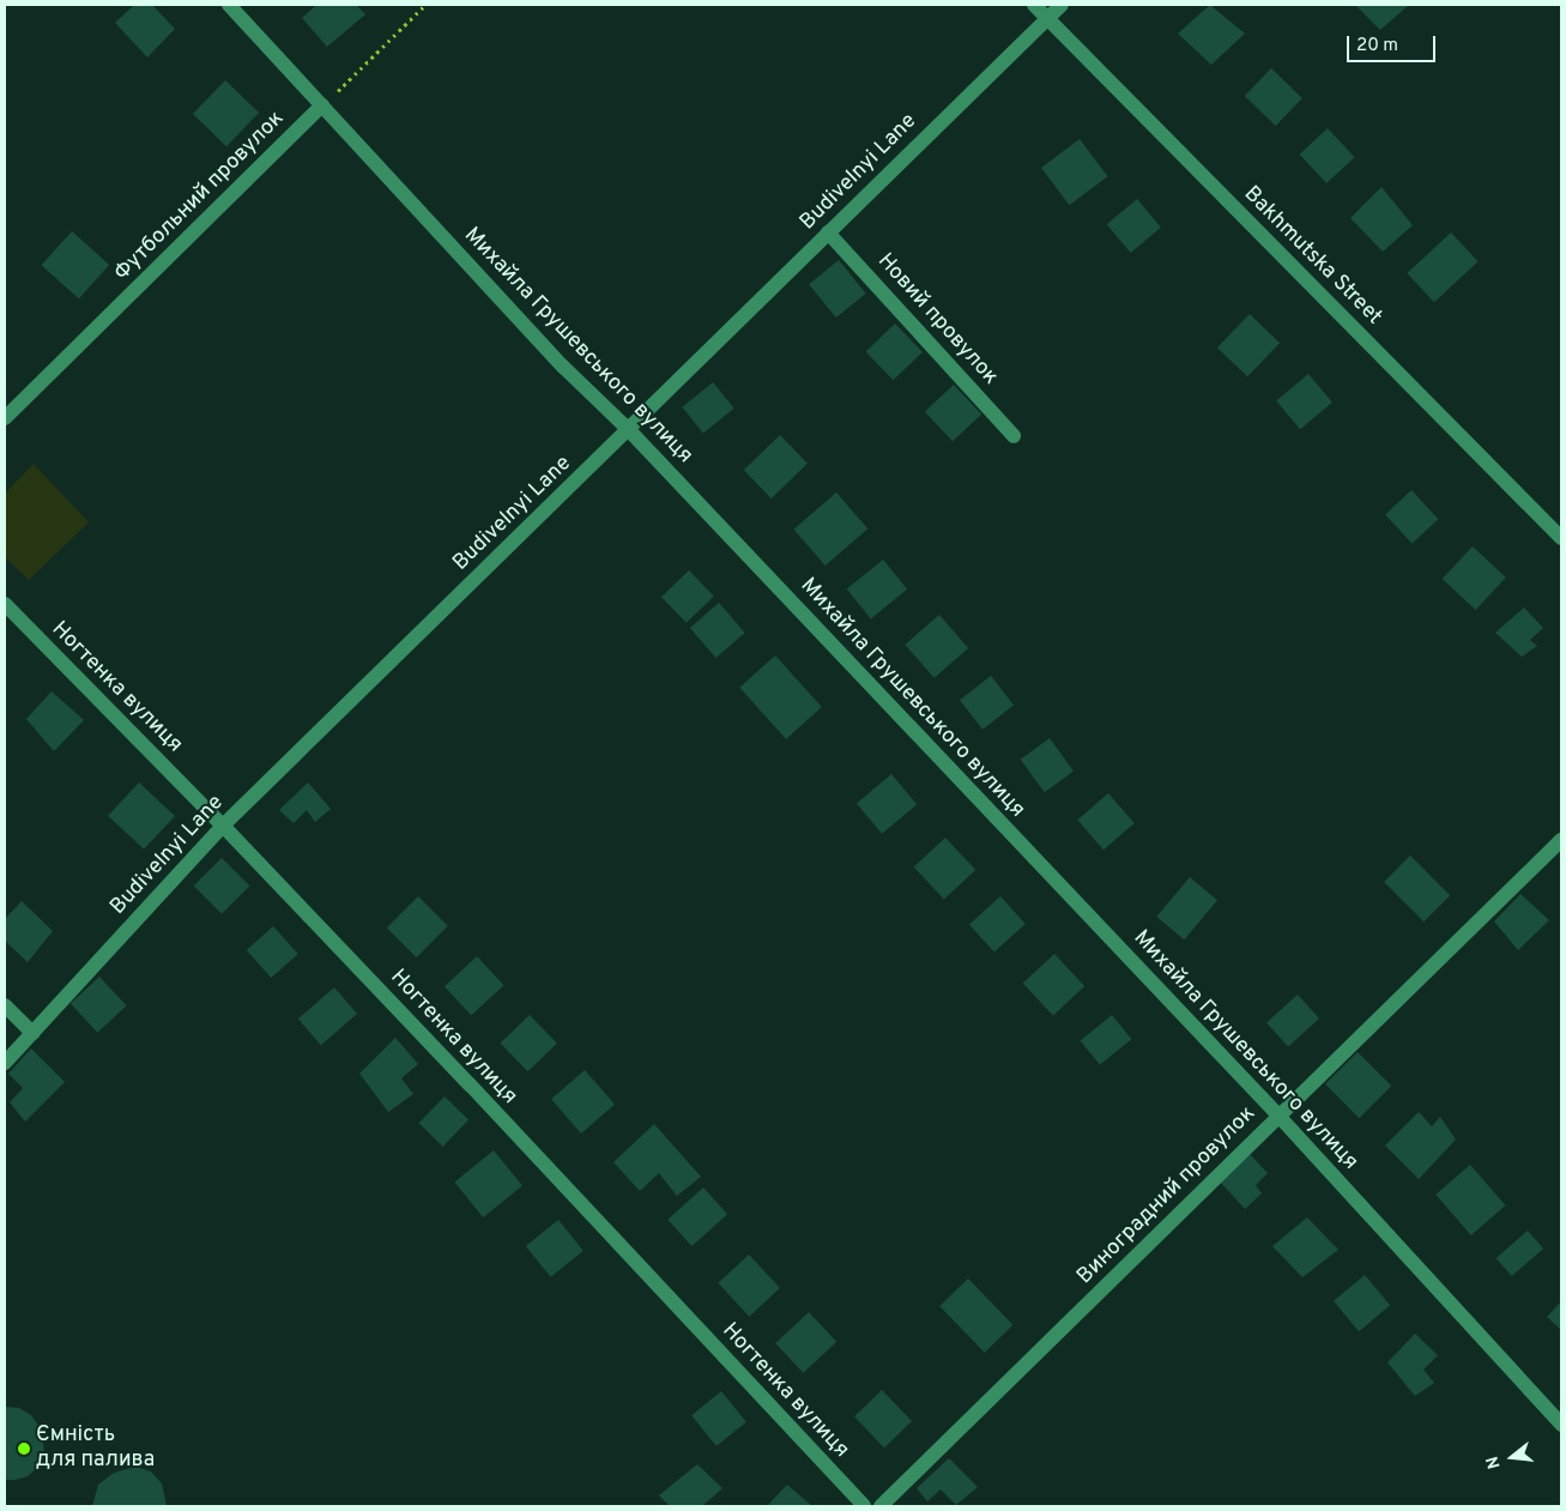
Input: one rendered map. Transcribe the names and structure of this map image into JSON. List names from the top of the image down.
{
  "streets": {
    "street": [
      "Budivelnyi Lane",
      "Футбольний провулок",
      "Bakhmutska Street",
      "Новий провулок",
      "Михайла Грушевського вулиця",
      "Ногтенка вулиця",
      "Виноградний провулок"
    ]
  },
  "crossings": [
    ["Budivelnyi Lane", "Bakhmutska Street"],
    ["Budivelnyi Lane", "Новий провулок"],
    ["Budivelnyi Lane", "Михайла Грушевського вулиця"],
    ["Budivelnyi Lane", "Ногтенка вулиця"],
    ["Футбольний провулок", "Михайла Грушевського вулиця"],
    ["Михайла Грушевського вулиця", "Виноградний провулок"]
  ],
  "places": ["Ємність для палива"],
  "scale_bar": "20 m",
  "north": "left"
}
